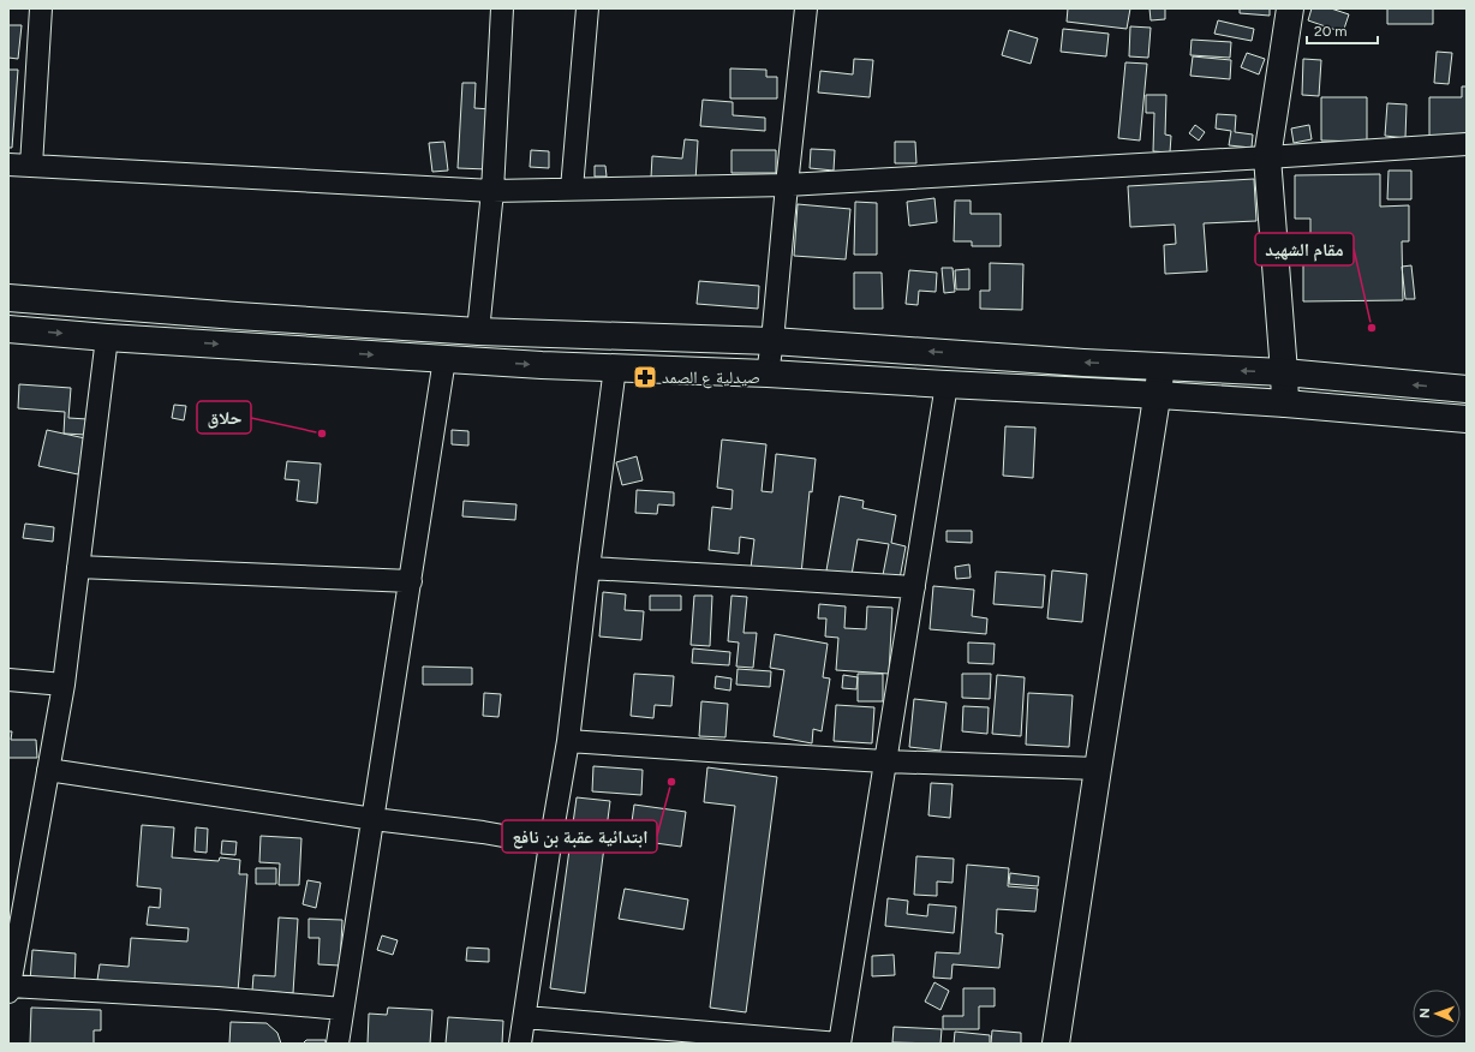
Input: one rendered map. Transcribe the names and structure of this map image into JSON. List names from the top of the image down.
{
  "places": {
    "other": ["مقام الشهيد", "حلاق", "ابتدائية عقبة بن نافع"],
    "pharmacy": ["صيدلية ع الصمد"]
  },
  "scale_bar": "20 m",
  "north": "left"
}
